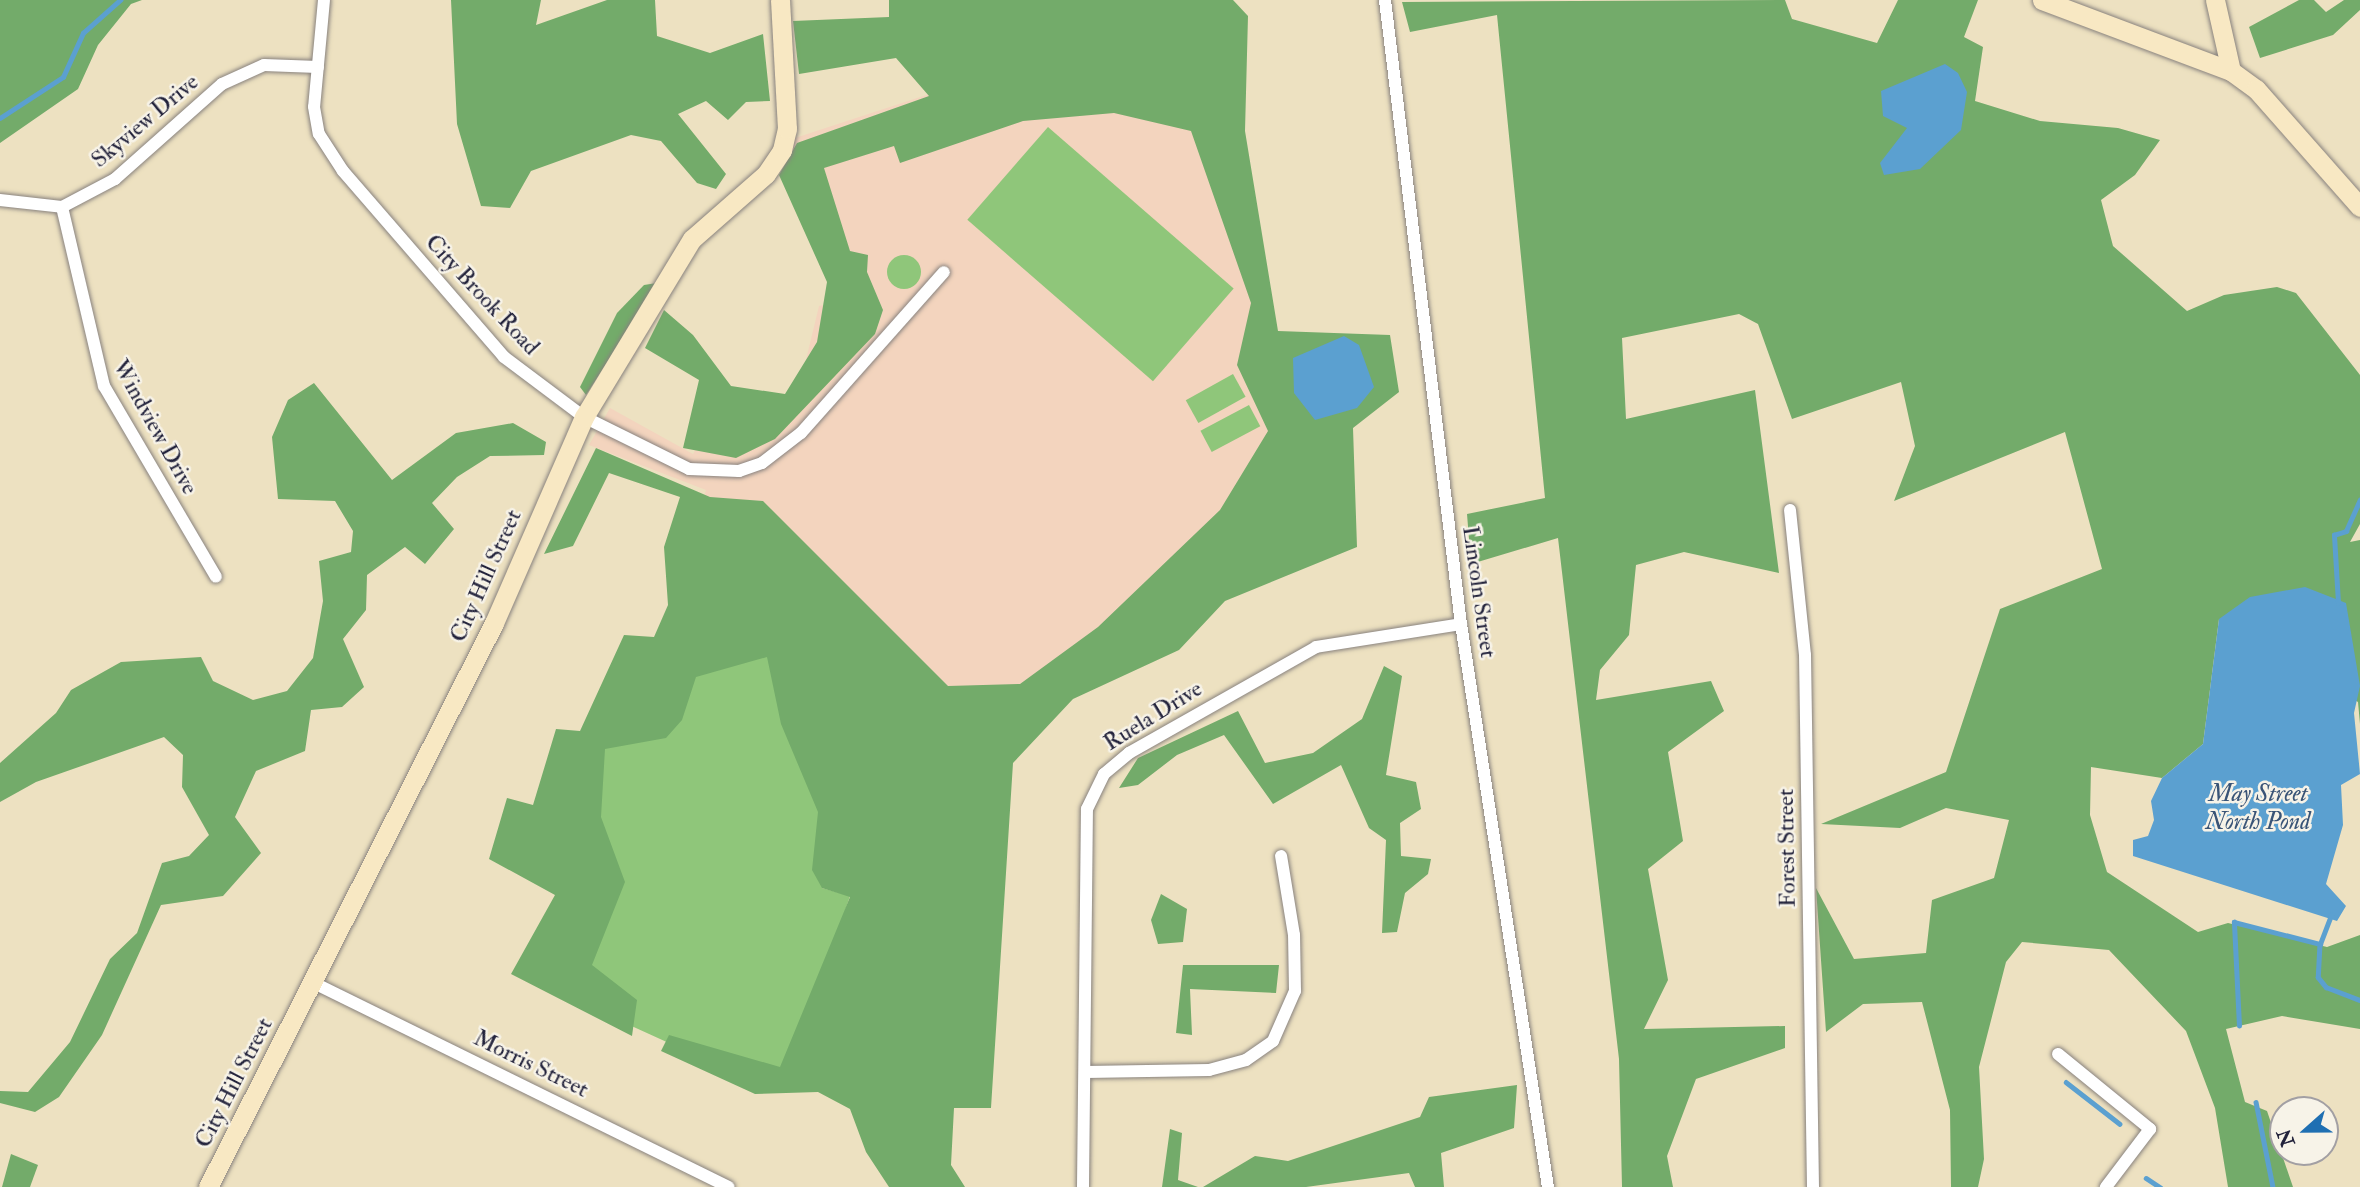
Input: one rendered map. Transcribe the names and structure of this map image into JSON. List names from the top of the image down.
{
  "streets": {
    "street": [
      "Skyview Drive",
      "City Brook Road",
      "Windview Drive",
      "City Hill Street",
      "Lincoln Street",
      "Ruela Drive",
      "Forest Street",
      "Morris Street"
    ]
  },
  "crossings": [
    ["Skyview Drive", "City Brook Road"],
    ["Skyview Drive", "Windview Drive"],
    ["City Brook Road", "City Hill Street"],
    ["City Hill Street", "Morris Street"],
    ["Lincoln Street", "Ruela Drive"]
  ],
  "water": ["May Street North Pond"],
  "north": "left"
}
